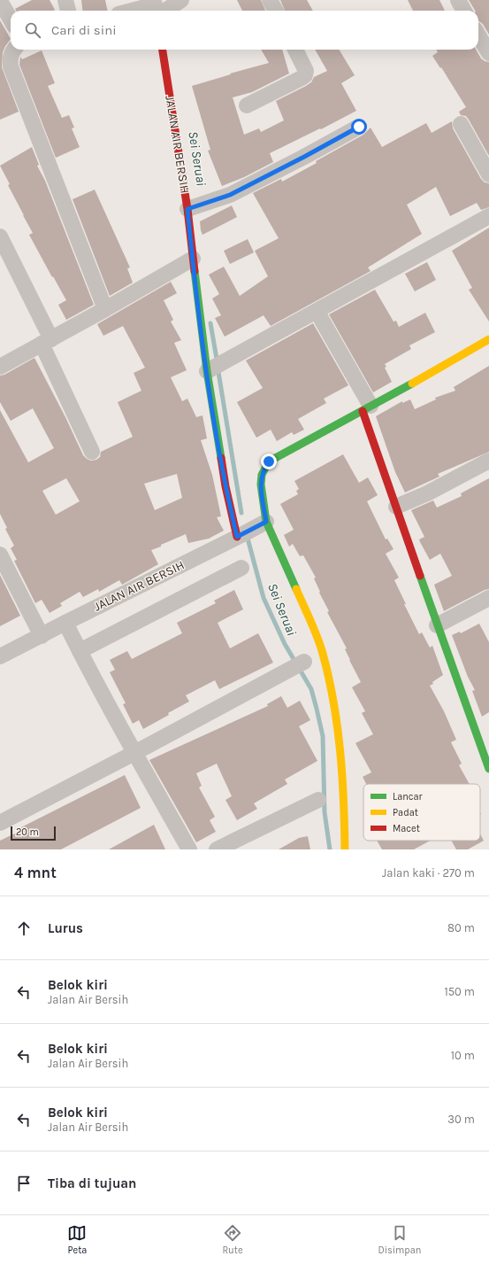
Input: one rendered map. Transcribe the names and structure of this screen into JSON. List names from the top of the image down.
{
  "streets": {
    "street": ["JALAN AIR BERSIH"]
  },
  "water": ["Sei Seruai"],
  "legend": ["Lancar", "Padat", "Macet"],
  "scale_bar": "20 m",
  "page": {
    "search": "Cari di sini",
    "scale": "20 m",
    "heading": ["4 mnt", "Jalan kaki · 270 m"],
    "list": [
      ["Lurus", "80 m"],
      ["Belok kiri", "Jalan Air Bersih", "150 m"],
      ["Belok kiri", "Jalan Air Bersih", "10 m"],
      ["Belok kiri", "Jalan Air Bersih", "30 m"],
      "Tiba di tujuan"
    ],
    "nav": ["Peta", "Rute", "Disimpan"]
  }
}
